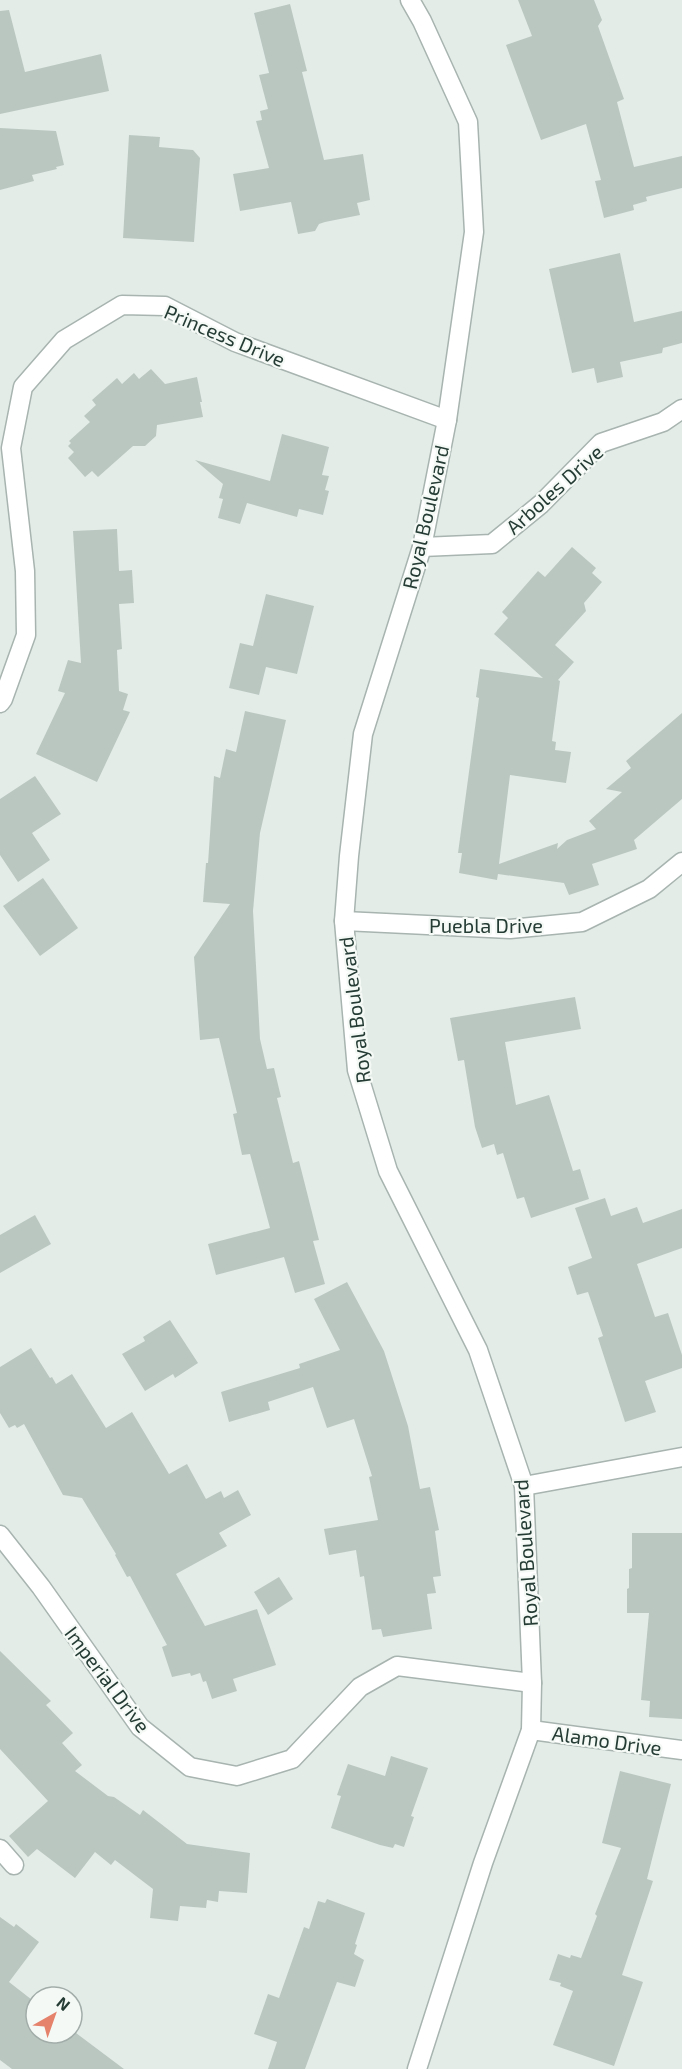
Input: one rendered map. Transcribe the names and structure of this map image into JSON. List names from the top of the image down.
{
  "streets": {
    "street": [
      "Princess Drive",
      "Arboles Drive",
      "Royal Boulevard",
      "Puebla Drive",
      "Imperial Drive",
      "Alamo Drive"
    ]
  },
  "crossings": [
    ["Princess Drive", "Royal Boulevard"],
    ["Arboles Drive", "Royal Boulevard"],
    ["Royal Boulevard", "Puebla Drive"],
    ["Royal Boulevard", "Imperial Drive"],
    ["Royal Boulevard", "Alamo Drive"]
  ],
  "north": "top right"
}
